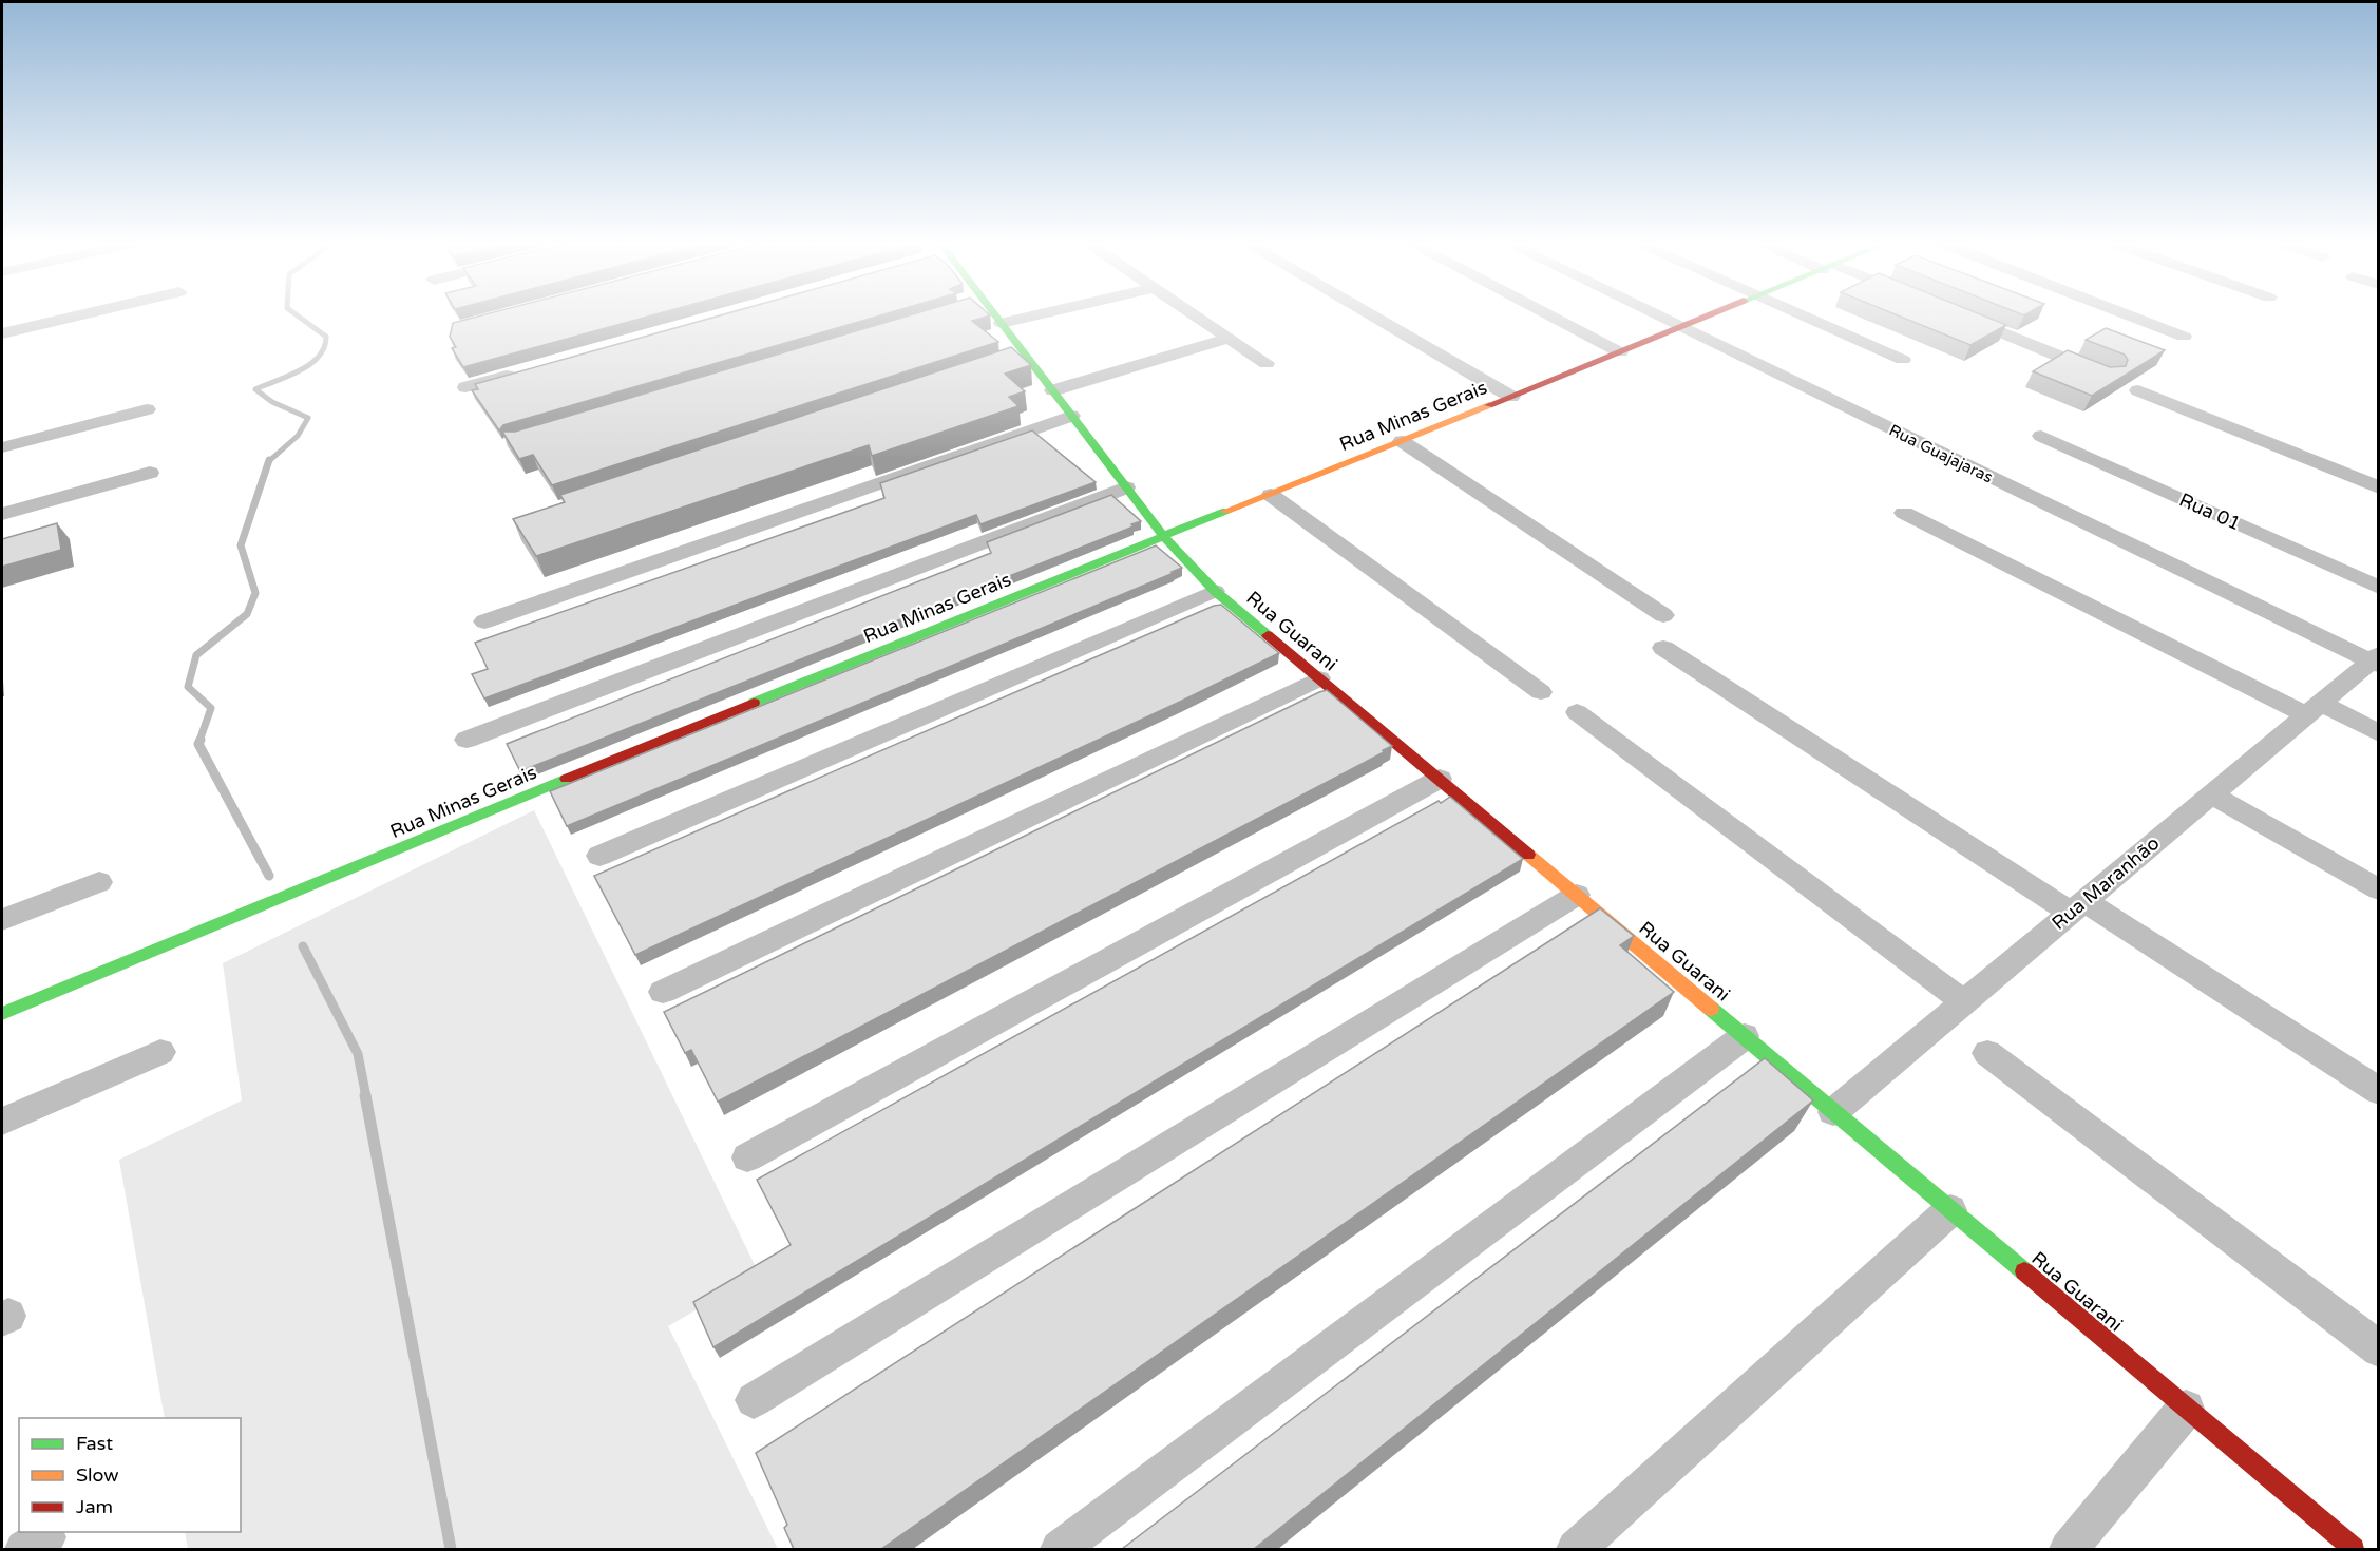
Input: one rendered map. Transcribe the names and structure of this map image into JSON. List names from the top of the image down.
{
  "streets": {
    "street": [
      "Rua Minas Gerais",
      "Rua Guajajaras",
      "Rua 01",
      "Rua Guarani",
      "Rua Maranhão"
    ]
  },
  "crossings": [
    ["Rua Minas Gerais", "Rua Guajajaras"],
    ["Rua Minas Gerais", "Rua Guarani"],
    ["Rua Guajajaras", "Rua Maranhão"],
    ["Rua Guarani", "Rua Maranhão"]
  ],
  "legend": ["Fast", "Slow", "Jam"]
}
